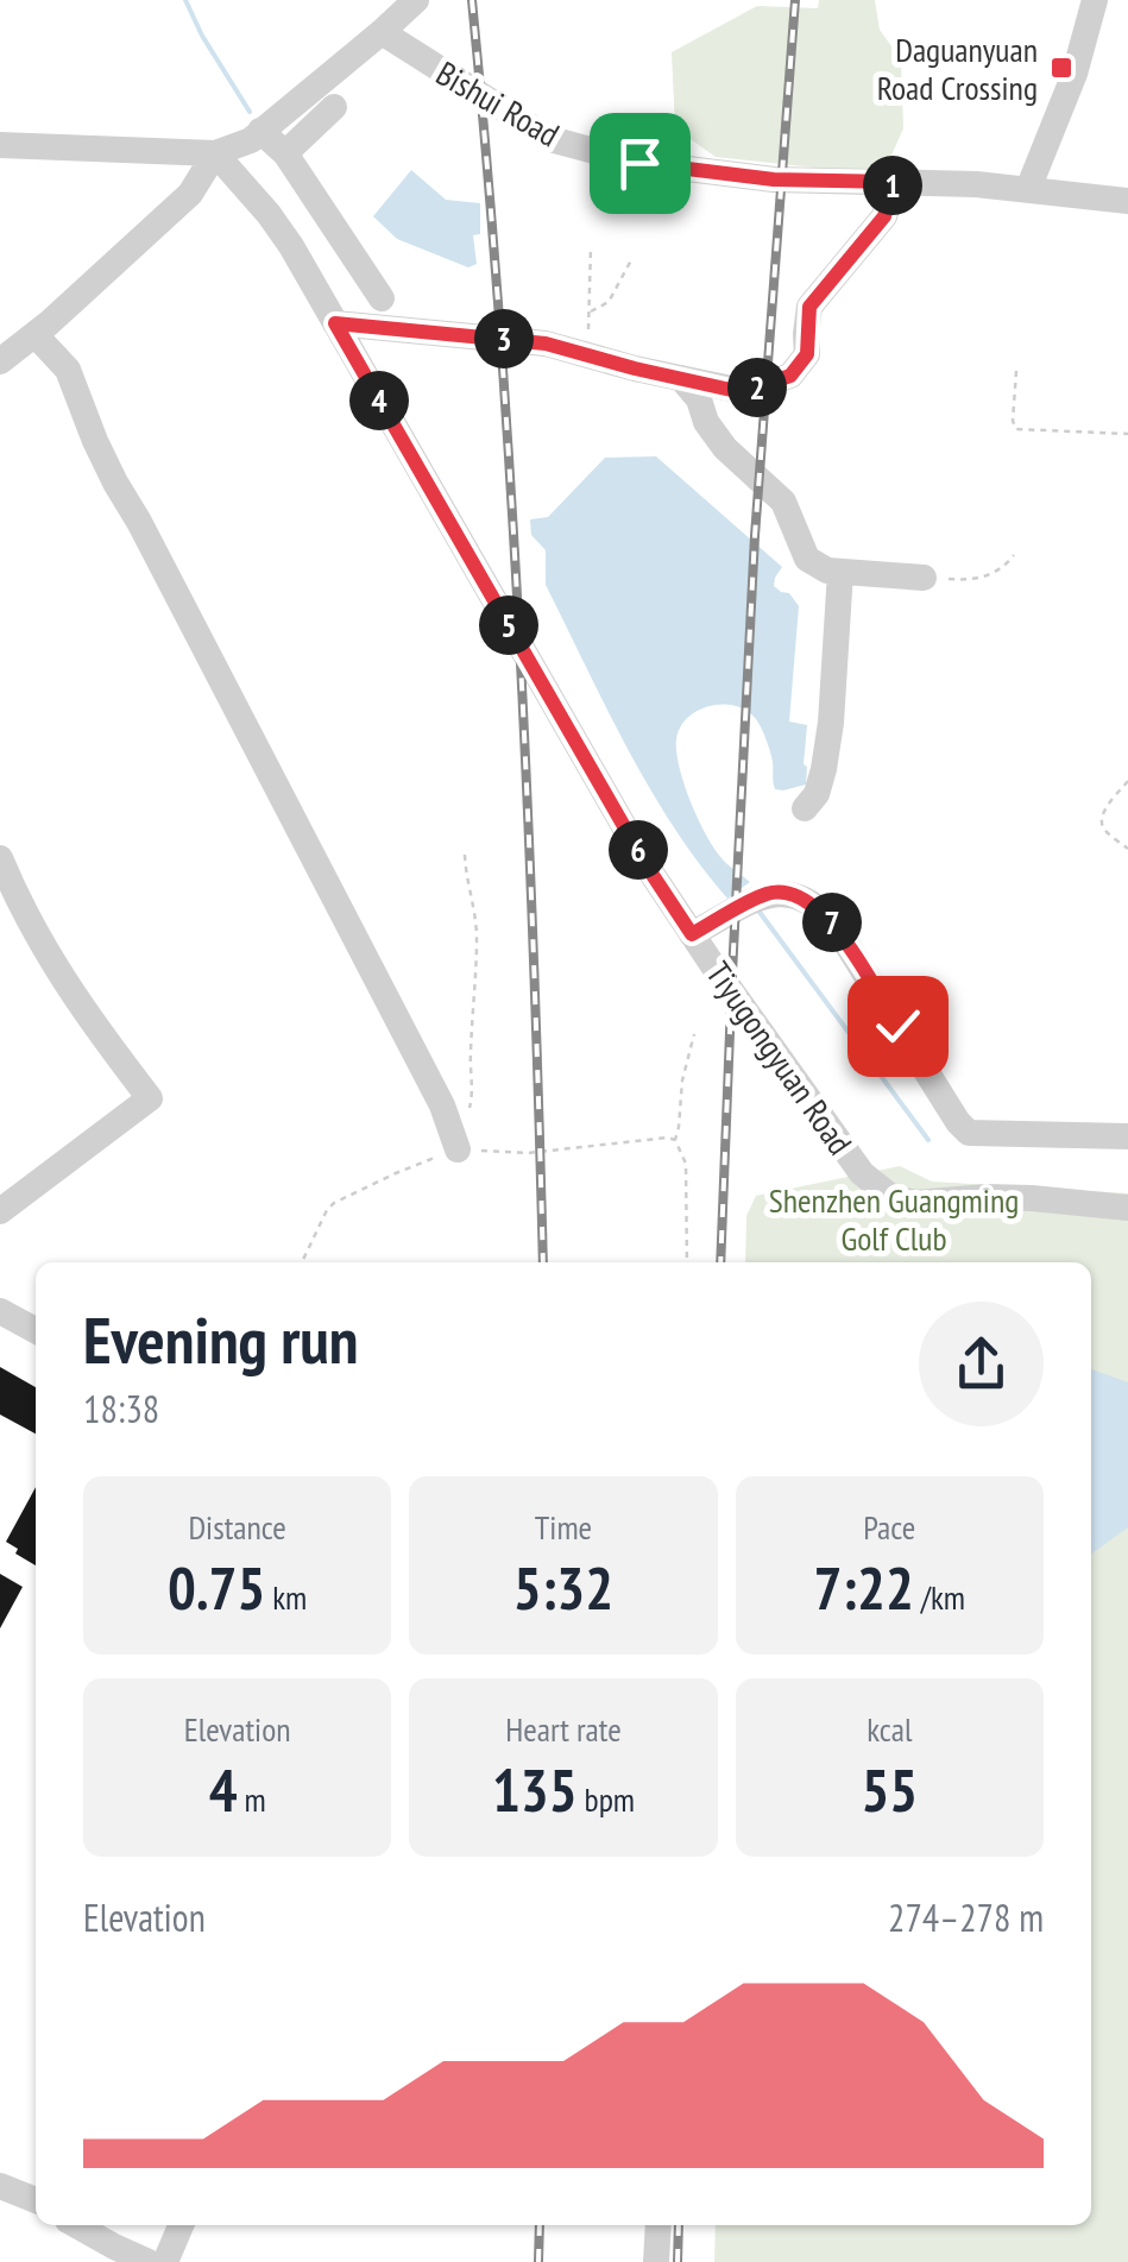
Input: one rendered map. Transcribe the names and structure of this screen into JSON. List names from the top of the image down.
{
  "streets": {
    "street": ["Bishui Road", "Tiyugongyuan Road"]
  },
  "parks": ["Shenzhen Guangming Golf Club"],
  "places": {
    "transit": ["Daguanyuan Road Crossing"]
  },
  "page": {
    "pins": [
      "1",
      "3",
      "2",
      "4",
      "5",
      "6",
      "7"
    ],
    "heading": ["Evening run", "18:38"],
    "stats": [
      ["Distance", "0.75 km"],
      ["Time", "5:32"],
      ["Pace", "7:22 /km"],
      ["Elevation", "4 m"],
      ["Heart rate", "135 bpm"],
      ["kcal", "55"]
    ],
    "chart": ["Elevation", "274–278 m"]
  }
}
